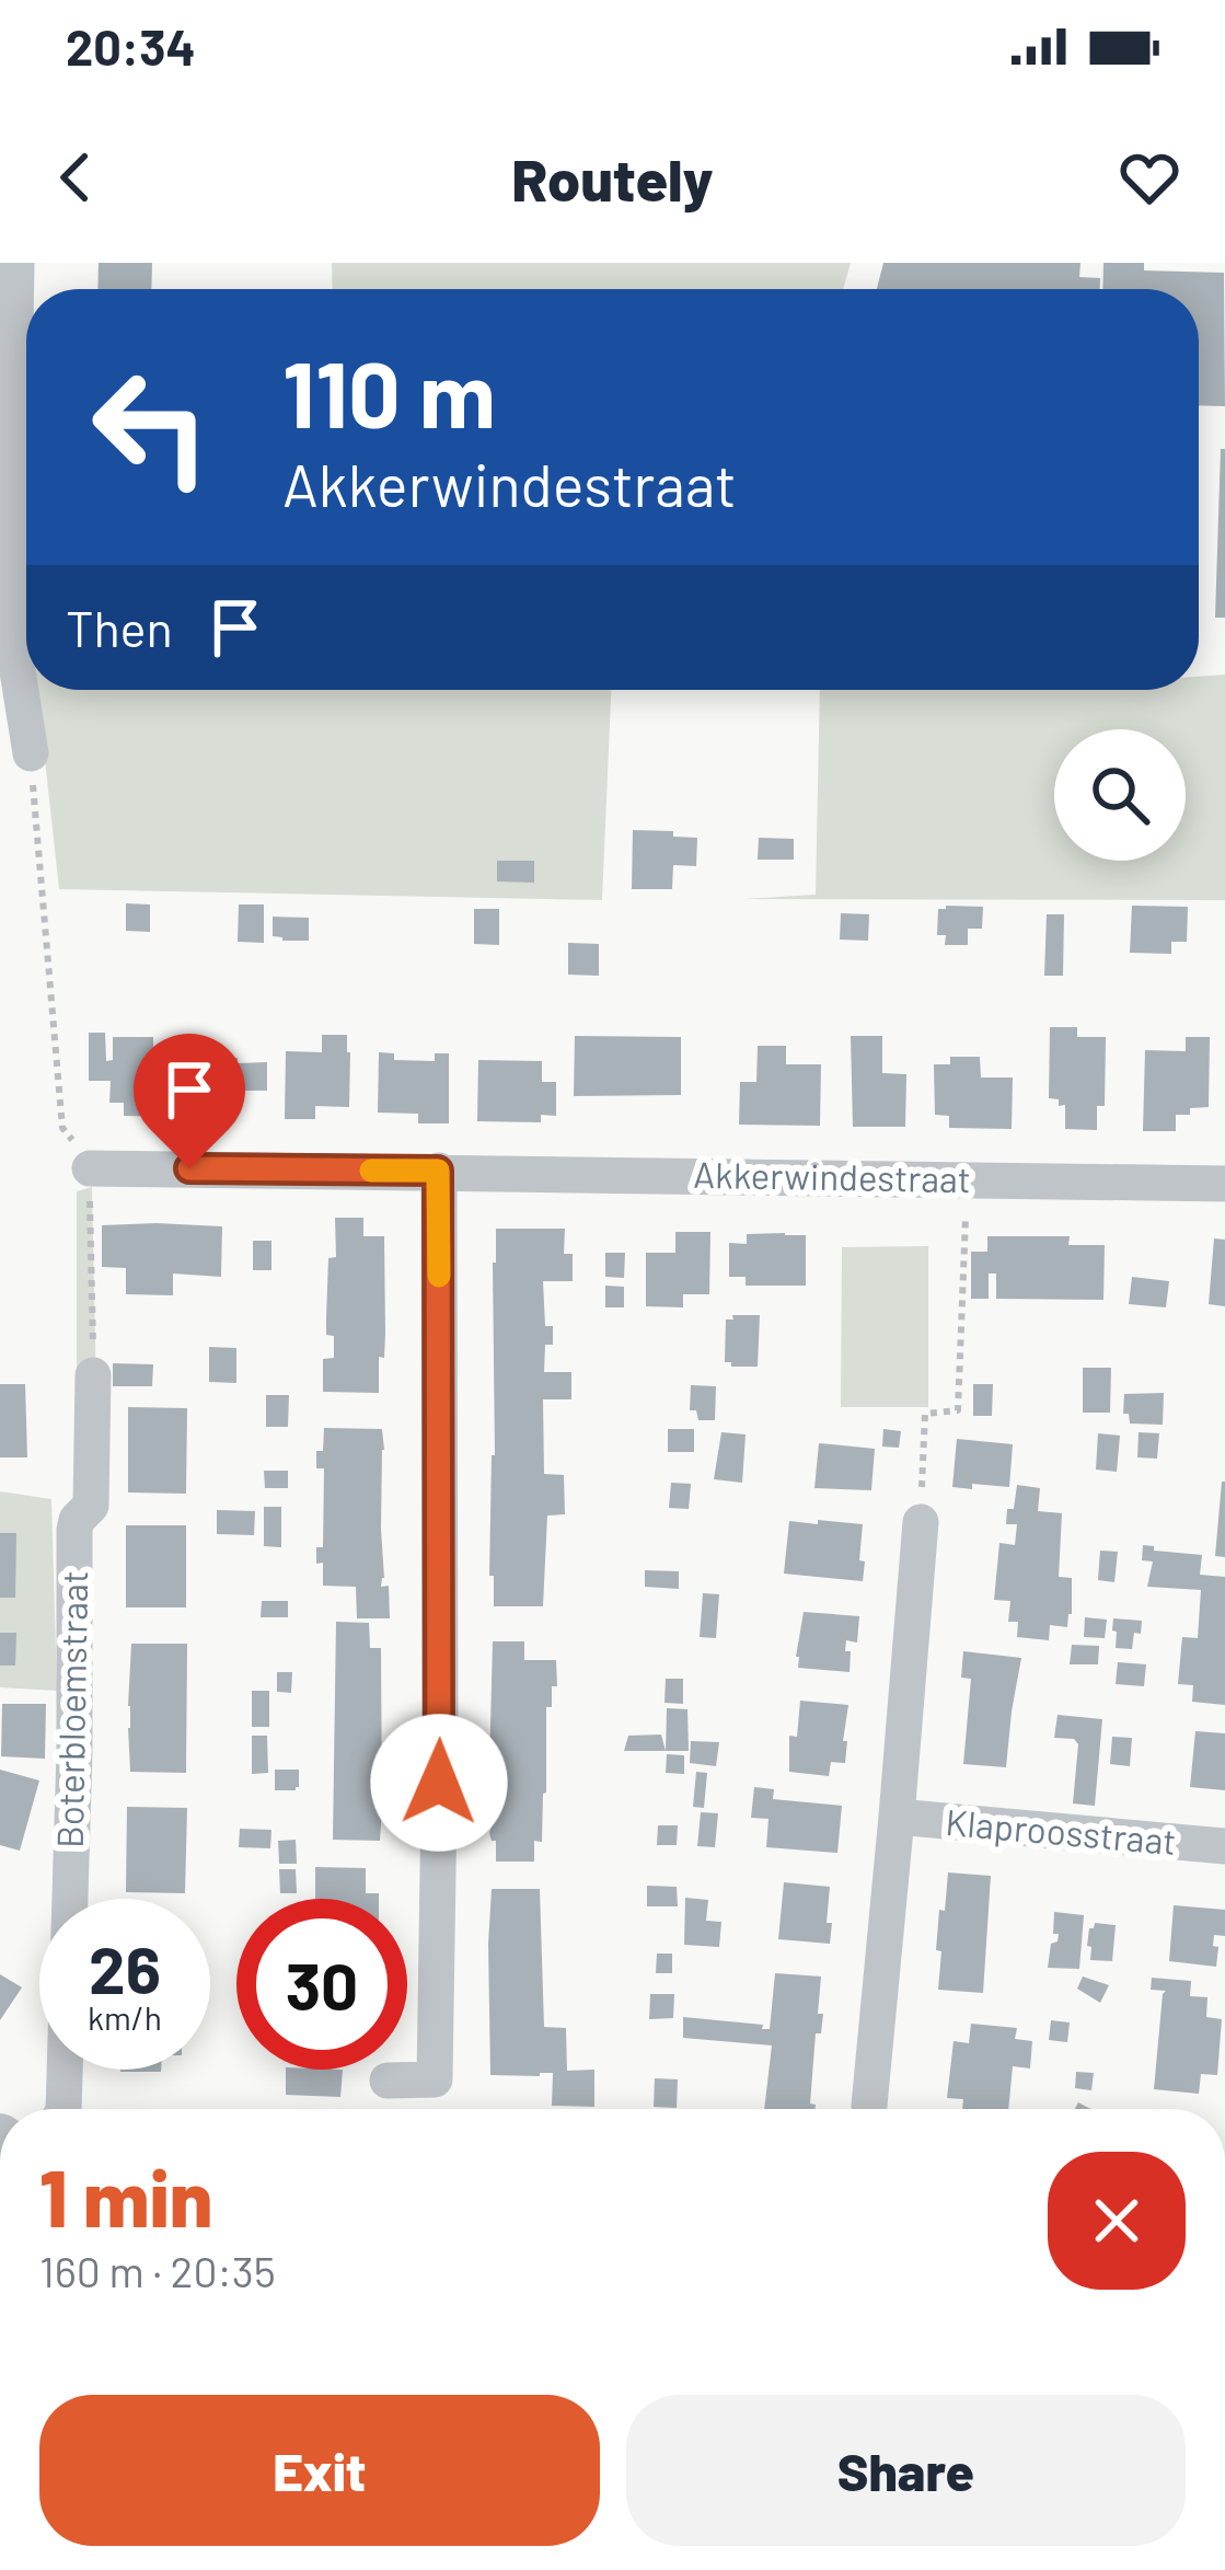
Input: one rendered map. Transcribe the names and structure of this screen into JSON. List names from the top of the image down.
{
  "streets": {
    "street": ["Akkerwindestraat", "Boterbloemstraat", "Klaproosstraat"]
  },
  "page": {
    "status": "20:34",
    "header": "Routely",
    "turn": ["110 m", "Akkerwindestraat"],
    "then": "Then",
    "speed": "26 km/h",
    "limit": "30",
    "heading": ["1 min", "160 m · 20:35"],
    "buttons": ["Exit", "Share"]
  }
}
